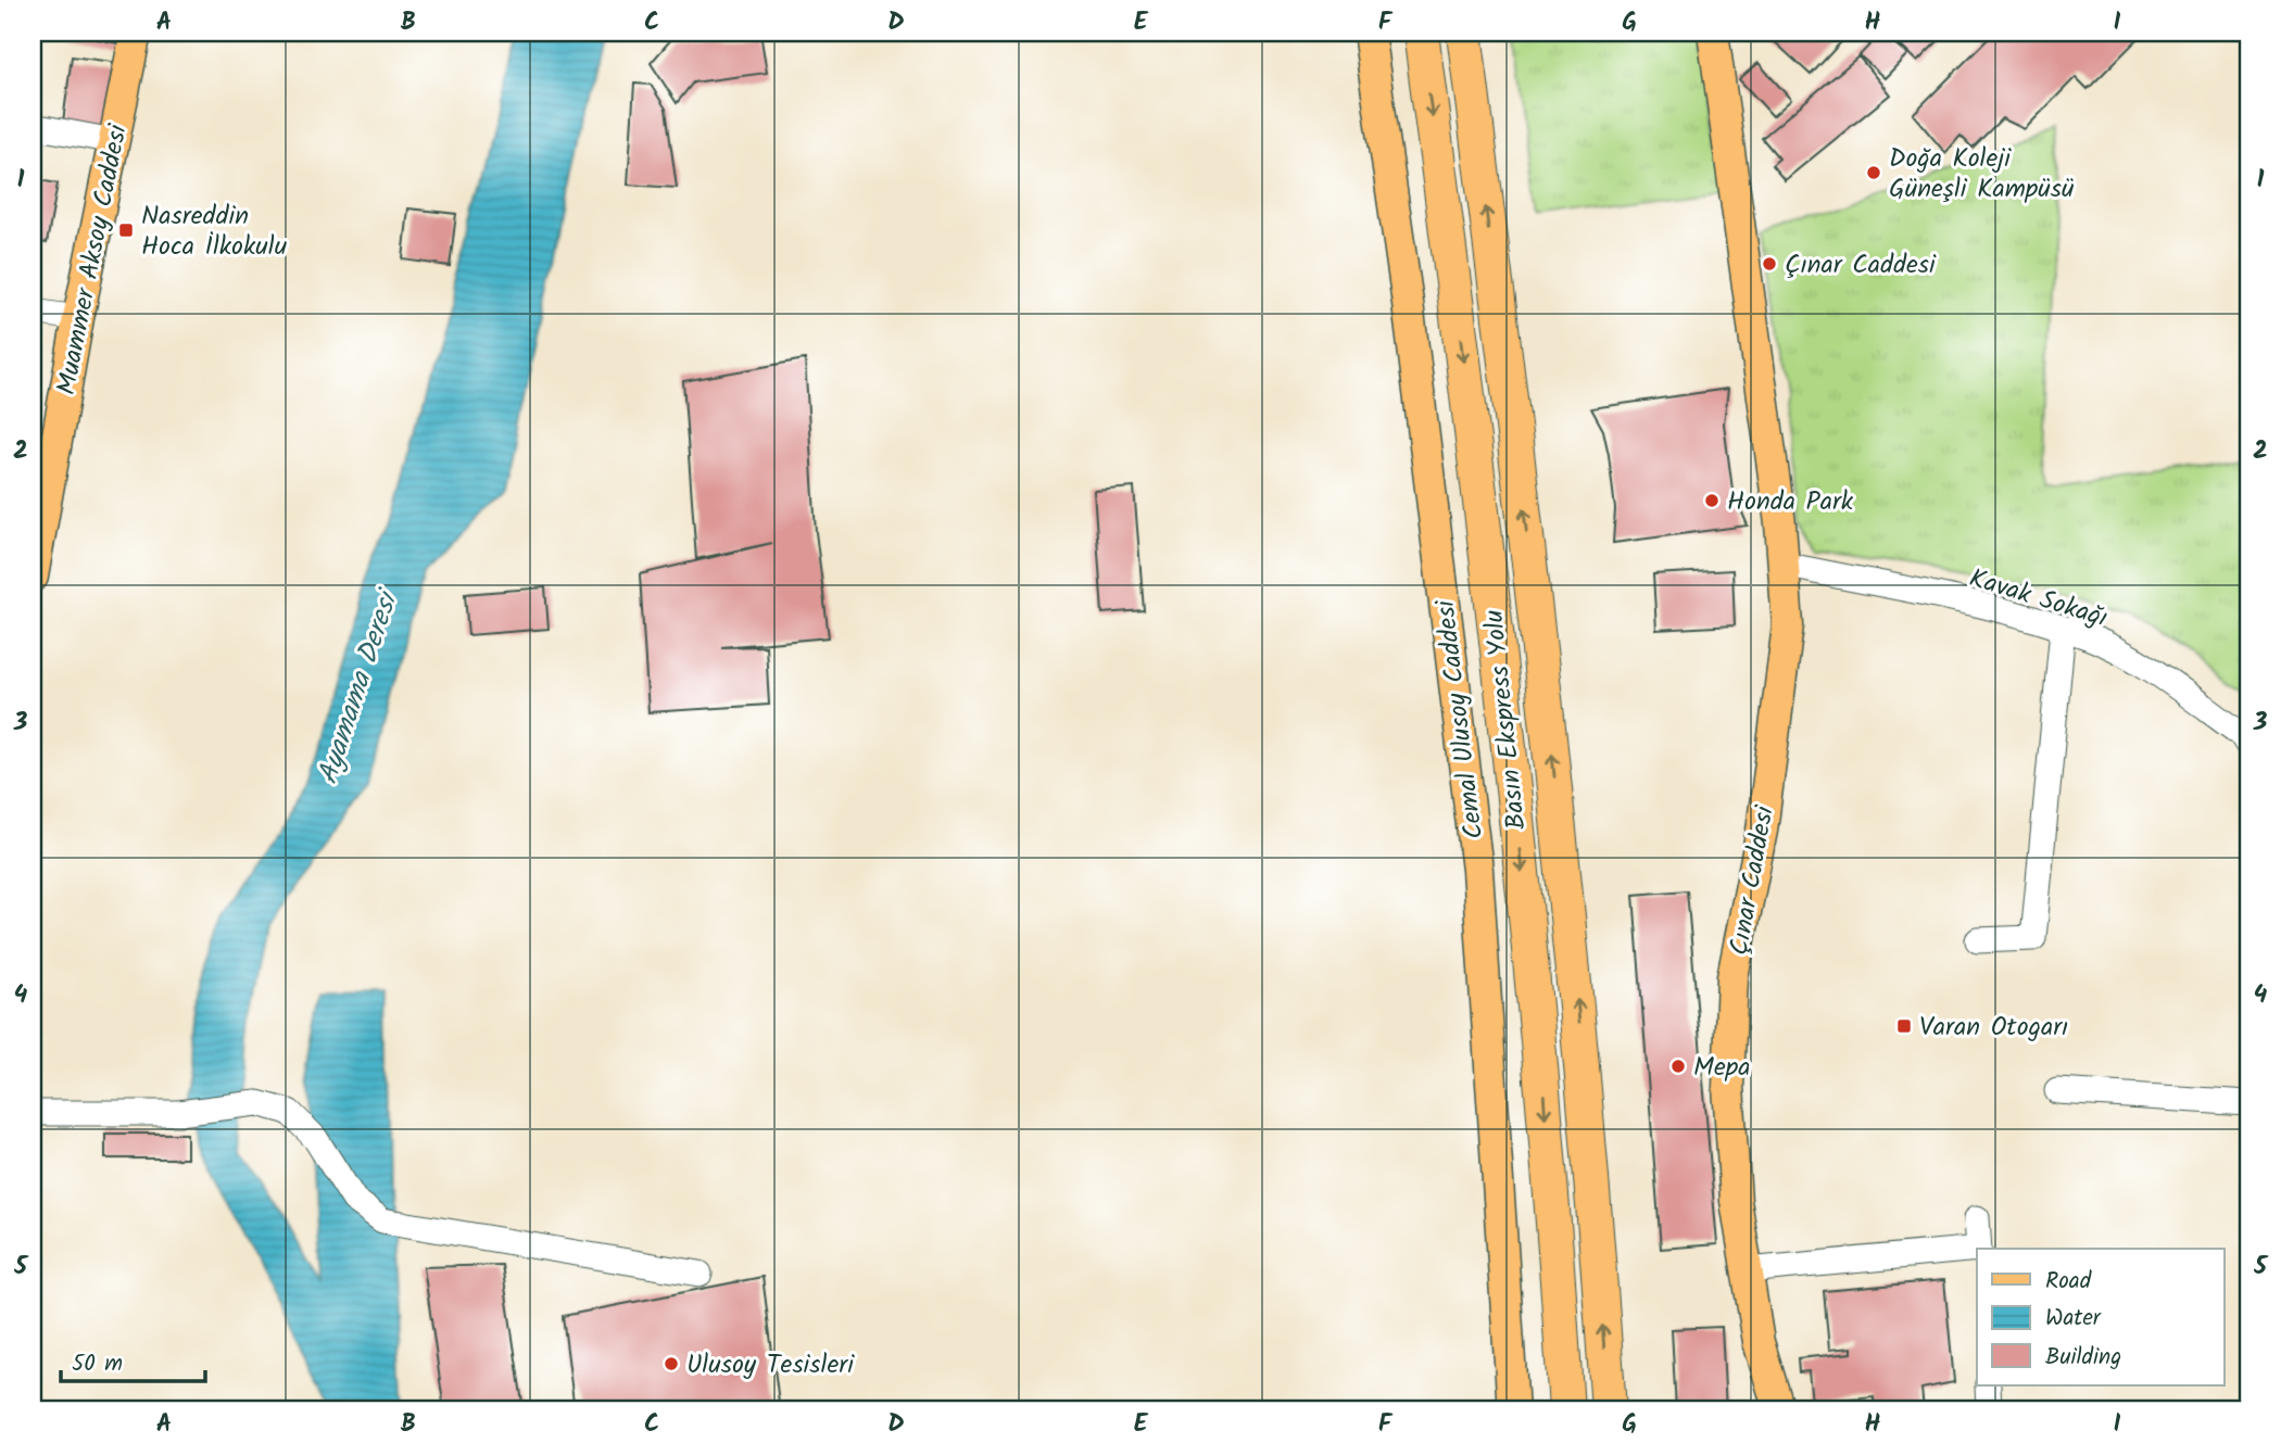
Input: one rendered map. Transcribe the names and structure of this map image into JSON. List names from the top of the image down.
{
  "streets": {
    "highway": ["Basın Ekspress Yolu"],
    "main road": ["Muammer Aksoy Caddesi", "Cemal Ulusoy Caddesi", "Çınar Caddesi"],
    "street": ["Kavak Sokağı"]
  },
  "crossings": [
    ["Kavak Sokağı", "Çınar Caddesi"]
  ],
  "water": ["Ayamama Deresi"],
  "places": {
    "other": [
      "Doğa Koleji Güneşli Kampüsü",
      "Çınar Caddesi",
      "Honda Park",
      "Mepa",
      "Ulusoy Tesisleri"
    ],
    "transit": ["Nasreddin Hoca İlkokulu", "Varan Otogarı"]
  },
  "legend": ["Road", "Water", "Building"],
  "scale_bar": "50 m",
  "grid": {
    "columns": [
      "A",
      "B",
      "C",
      "D",
      "E",
      "F",
      "G",
      "H",
      "I"
    ],
    "rows": [
      "1",
      "2",
      "3",
      "4",
      "5"
    ]
  }
}
